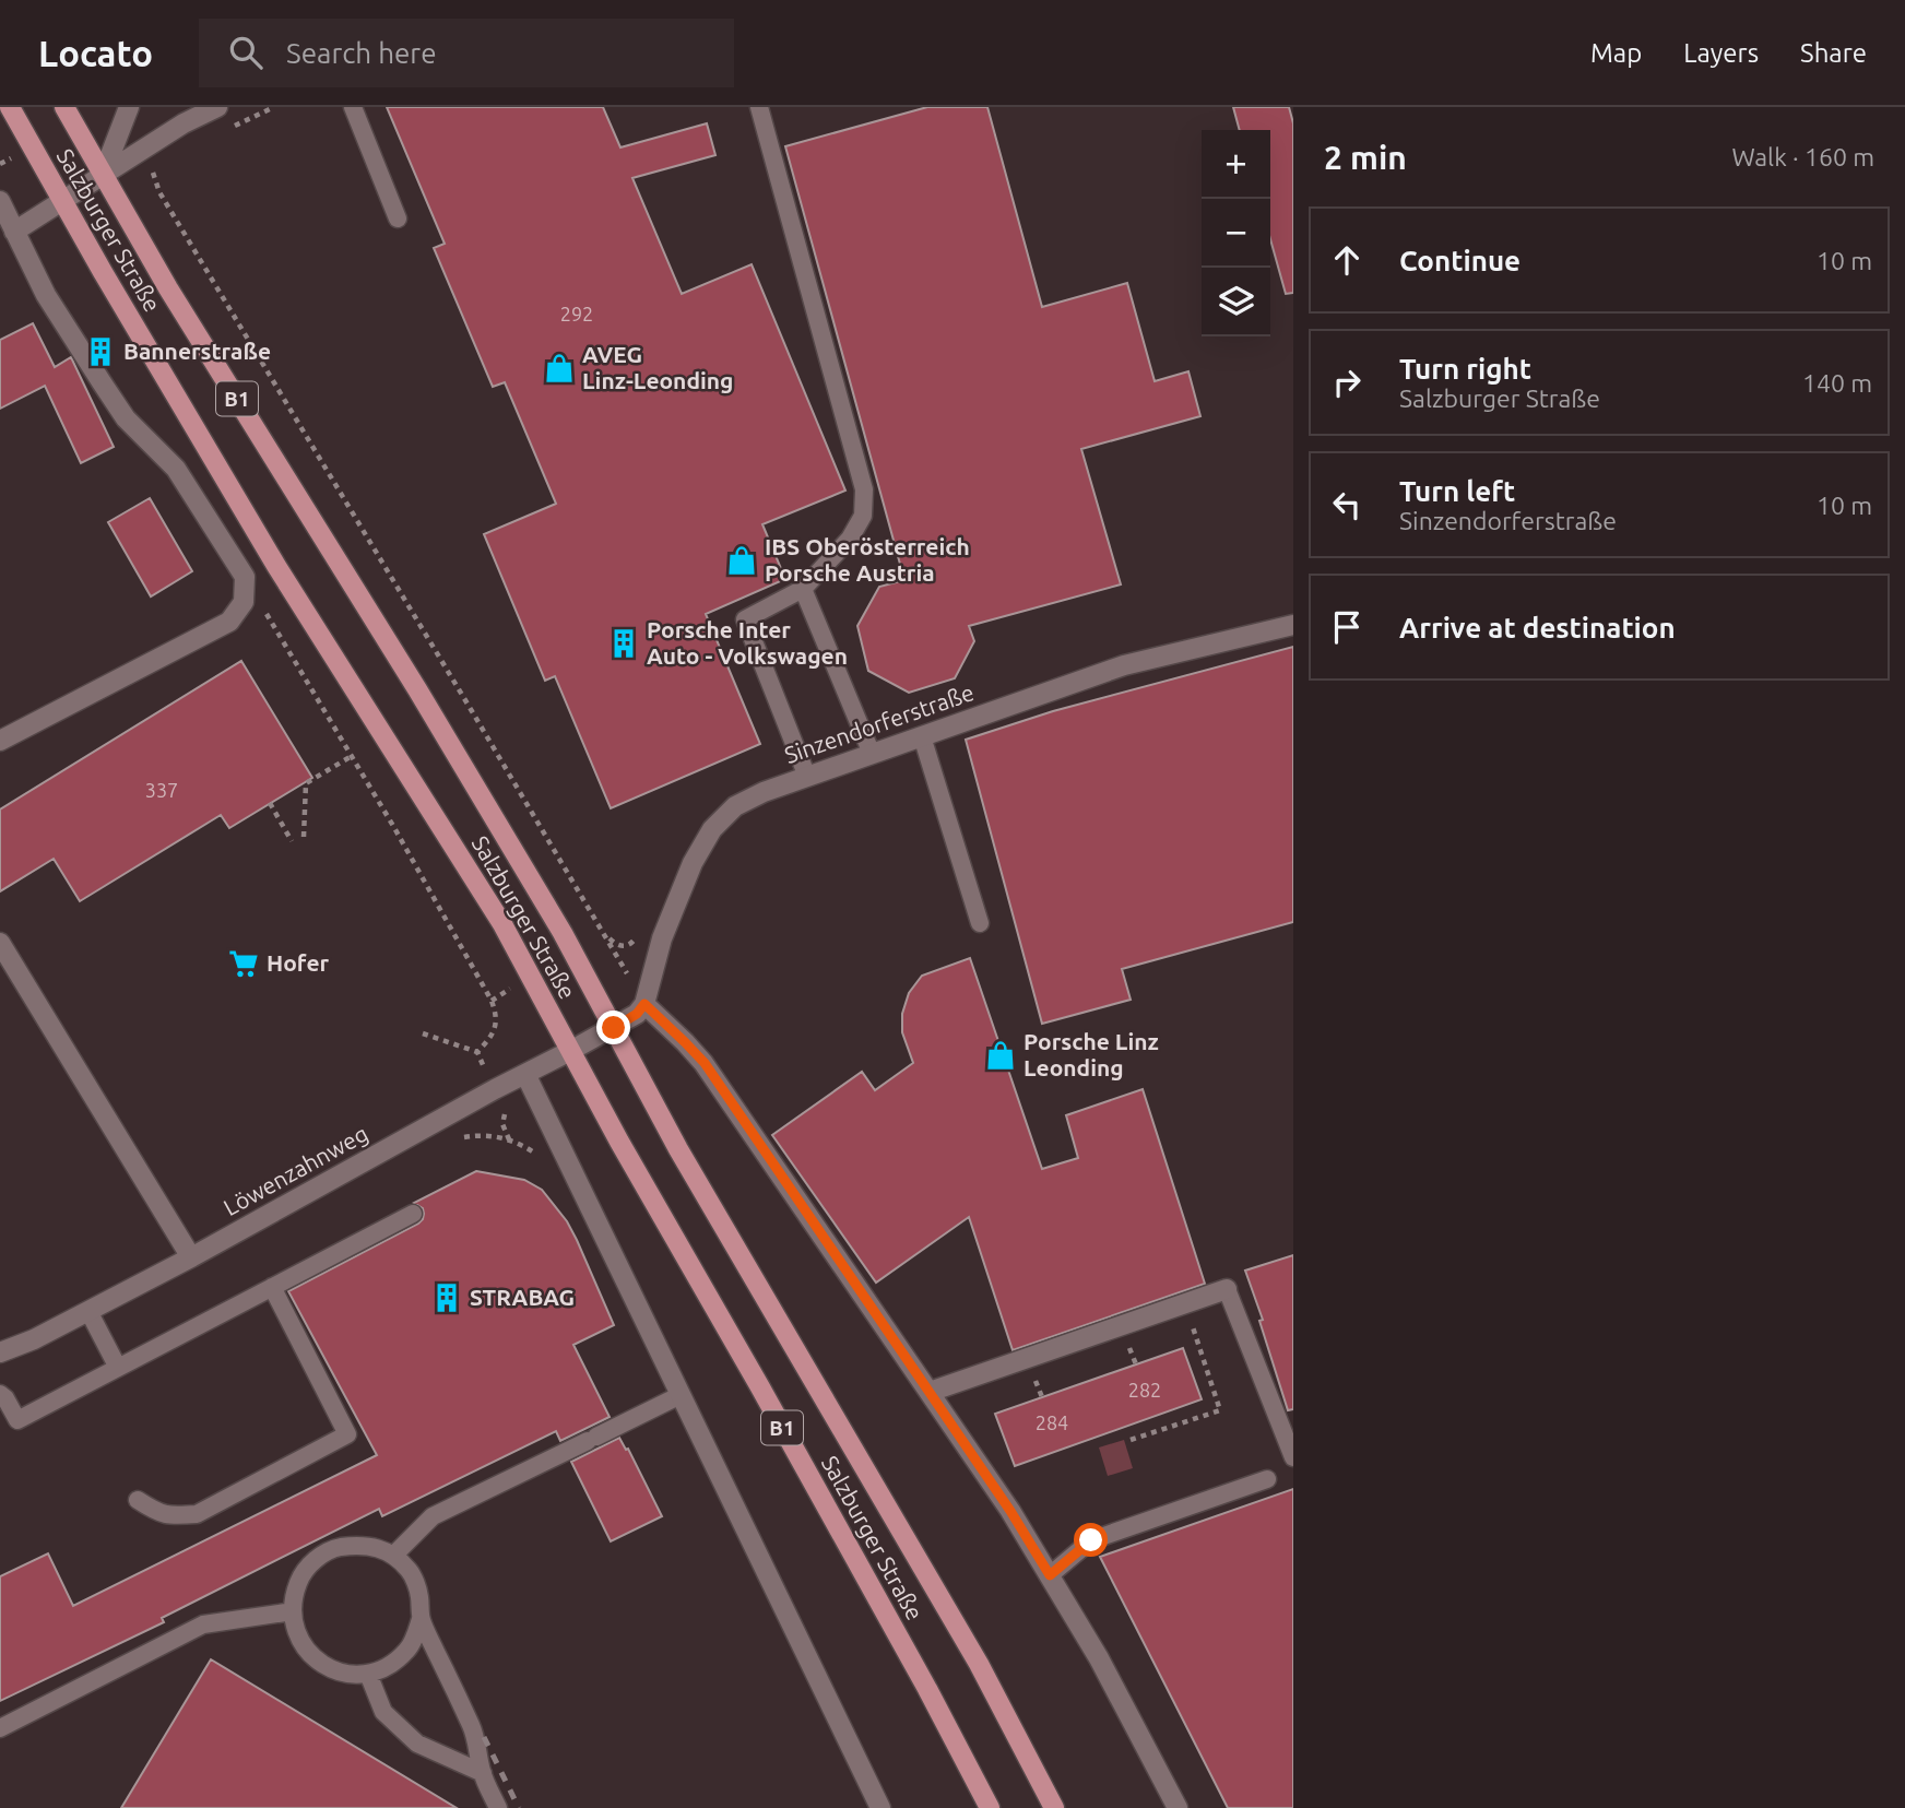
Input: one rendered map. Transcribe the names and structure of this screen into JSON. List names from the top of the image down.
{
  "streets": {
    "main road": ["Salzburger Straße", "B1"],
    "street": ["Sinzendorferstraße", "Löwenzahnweg"]
  },
  "crossings": [
    ["Salzburger Straße", "Löwenzahnweg"]
  ],
  "places": {
    "building": ["Bannerstraße", "Porsche Inter Auto - Volkswagen", "STRABAG"],
    "shop": ["AVEG Linz-Leonding", "IBS Oberösterreich Porsche Austria", "Porsche Linz Leonding"],
    "supermarket": ["Hofer"]
  },
  "house_numbers": [
    "292",
    "337",
    "282",
    "284"
  ],
  "page": {
    "header": "Locato",
    "search": "Search here",
    "nav": ["Map", "Layers", "Share"],
    "heading": ["2 min", "Walk · 160 m"],
    "map_buttons": ["+", "−"],
    "list": [
      ["Continue", "10 m"],
      ["Turn right", "Salzburger Straße", "140 m"],
      ["Turn left", "Sinzendorferstraße", "10 m"],
      "Arrive at destination"
    ]
  }
}
